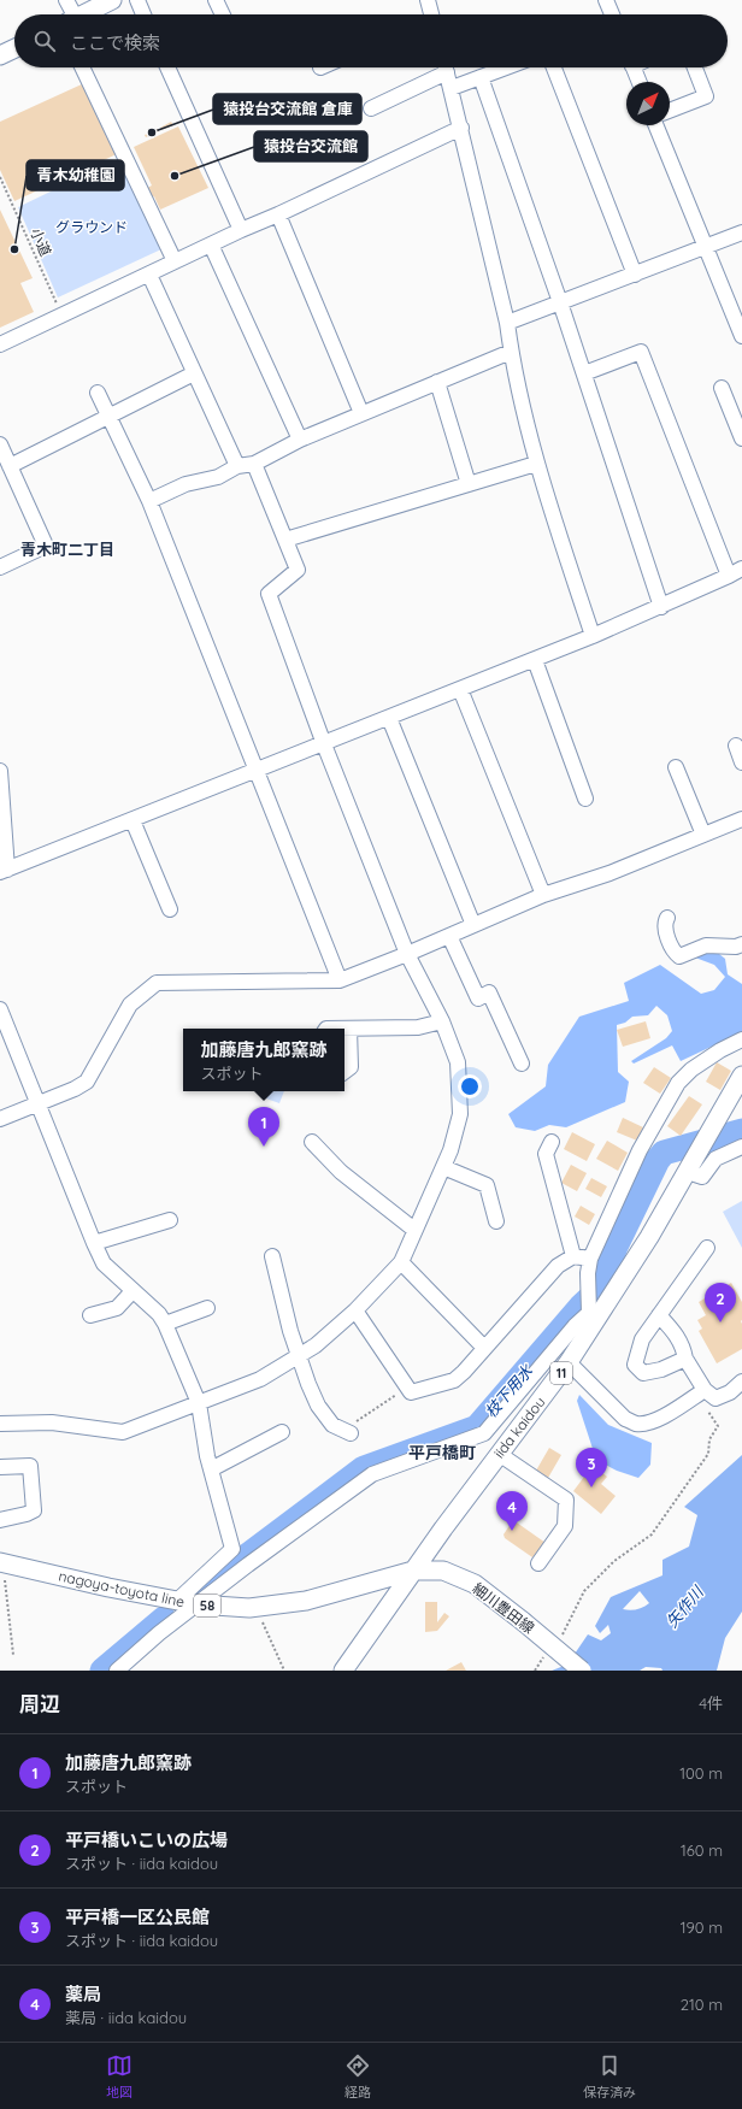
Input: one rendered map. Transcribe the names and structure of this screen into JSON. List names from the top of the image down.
{
  "streets": {
    "main road": [
      "11",
      "iida kaidou",
      "nagoya-toyota line",
      "58",
      "細川豊田線"
    ],
    "path": ["小道"]
  },
  "crossings": [
    ["iida kaidou", "nagoya-toyota line"],
    ["iida kaidou", "細川豊田線"],
    ["nagoya-toyota line", "細川豊田線"]
  ],
  "districts": ["青木町二丁目", "平戸橋町"],
  "water": ["枝下用水", "矢作川"],
  "parks": ["グラウンド"],
  "places": ["猿投台交流館 倉庫", "猿投台交流館", "青木幼稚園"],
  "north": "top right",
  "page": {
    "search": "ここで検索",
    "popup": ["加藤唐九郎窯跡", "スポット"],
    "pins": [
      "1",
      "2",
      "3",
      "4"
    ],
    "heading": ["周辺", "4件"],
    "list": [
      {
        "mark": "1",
        "name": "加藤唐九郎窯跡",
        "note": "スポット",
        "value": "100 m"
      },
      {
        "mark": "2",
        "name": "平戸橋いこいの広場",
        "note": "スポット · iida kaidou",
        "value": "160 m"
      },
      {
        "mark": "3",
        "name": "平戸橋一区公民館",
        "note": "スポット · iida kaidou",
        "value": "190 m"
      },
      {
        "mark": "4",
        "name": "薬局",
        "note": "薬局 · iida kaidou",
        "value": "210 m"
      }
    ],
    "nav": ["地図", "経路", "保存済み"]
  }
}
